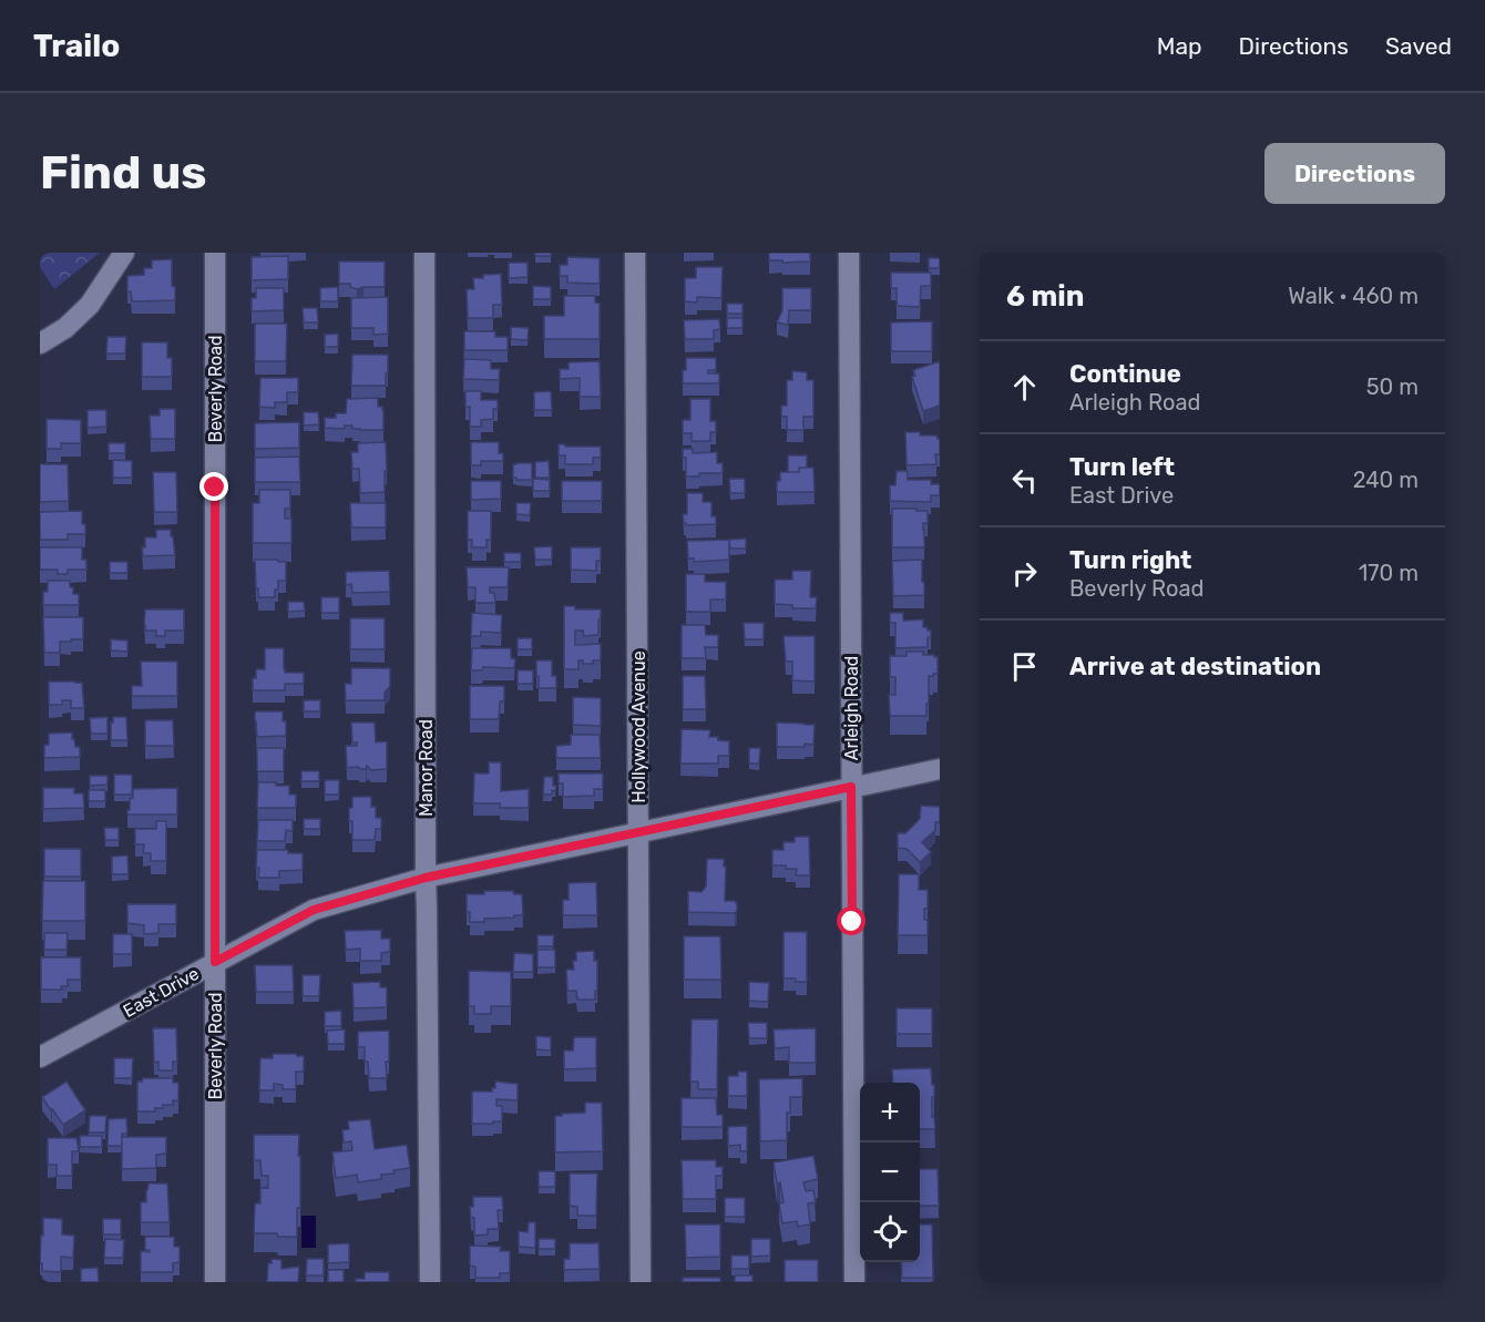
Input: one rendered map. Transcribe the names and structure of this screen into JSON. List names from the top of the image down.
{
  "streets": {
    "street": [
      "Beverly Road",
      "Arleigh Road",
      "Hollywood Avenue",
      "Manor Road",
      "East Drive"
    ]
  },
  "crossings": [
    ["Beverly Road", "East Drive"],
    ["Arleigh Road", "East Drive"],
    ["Hollywood Avenue", "East Drive"],
    ["Manor Road", "East Drive"]
  ],
  "page": {
    "header": "Trailo",
    "nav": ["Map", "Directions", "Saved"],
    "buttons": "Directions",
    "title": "Find us",
    "heading": ["6 min", "Walk · 460 m"],
    "list": [
      ["Continue", "Arleigh Road", "50 m"],
      ["Turn left", "East Drive", "240 m"],
      ["Turn right", "Beverly Road", "170 m"],
      "Arrive at destination"
    ],
    "map_buttons": ["+", "−"]
  }
}
